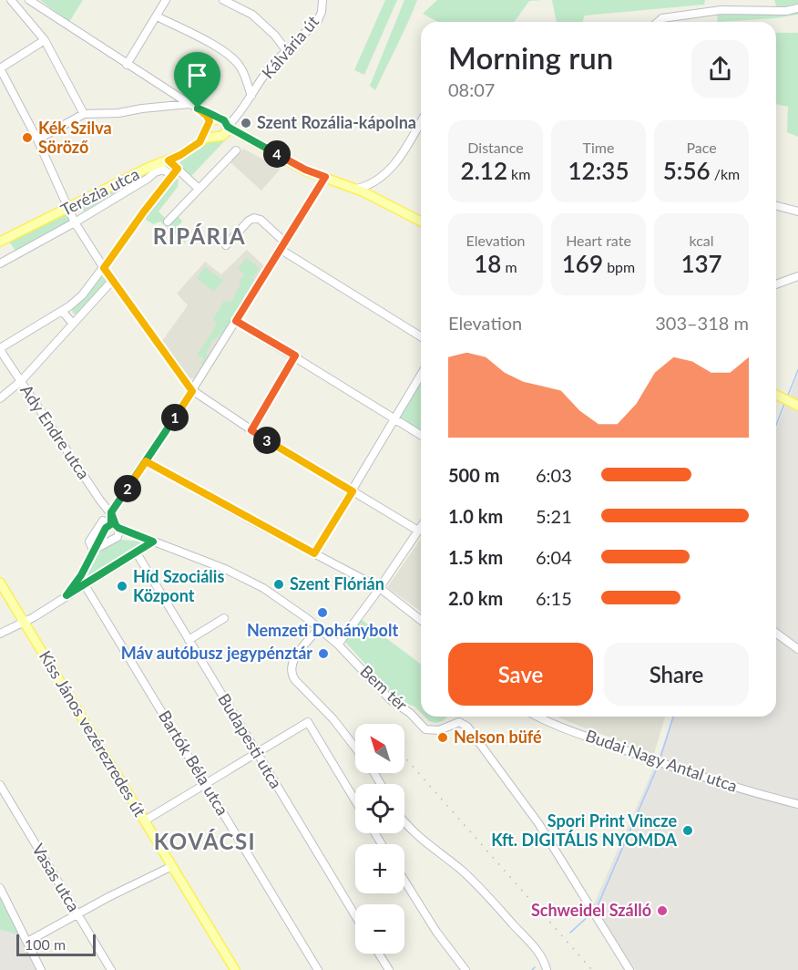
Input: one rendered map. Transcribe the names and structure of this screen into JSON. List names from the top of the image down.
{
  "streets": {
    "main road": ["Terézia utca", "Kiss János vezérezredes út"],
    "street": [
      "Kálvária út",
      "Ady Endre utca",
      "Bem tér",
      "Budapesti utca",
      "Budai Nagy Antal utca",
      "Bartók Béla utca",
      "Vasas utca"
    ]
  },
  "crossings": [
    ["Kálvária út", "Terézia utca"],
    ["Ady Endre utca", "Bem tér"]
  ],
  "districts": ["RIPÁRIA", "KOVÁCSI"],
  "places": [
    "Szent Rozália-kápolna",
    "Kék Szilva Söröző",
    "Szent Flórián",
    "Híd Szociális Központ",
    "Nemzeti Dohánybolt",
    "Máv autóbusz jegypénztár",
    "Nelson büfé",
    "Spori Print Vincze Kft. DIGITÁLIS NYOMDA",
    "Schweidel Szálló"
  ],
  "scale_bar": "100 m",
  "north": "top left",
  "page": {
    "heading": ["Morning run", "08:07"],
    "stats": [
      ["Distance", "2.12 km"],
      ["Time", "12:35"],
      ["Pace", "5:56 /km"],
      ["Elevation", "18 m"],
      ["Heart rate", "169 bpm"],
      ["kcal", "137"]
    ],
    "pins": [
      "4",
      "1",
      "3",
      "2"
    ],
    "chart": ["Elevation", "303–318 m"],
    "list": [
      {
        "name": "500 m",
        "note": "6:03"
      },
      {
        "name": "1.0 km",
        "note": "5:21"
      },
      {
        "name": "1.5 km",
        "note": "6:04"
      },
      {
        "name": "2.0 km",
        "note": "6:15"
      }
    ],
    "buttons": ["Save", "Share"],
    "map_buttons": ["+", "−"],
    "scale": "100 m"
  }
}
